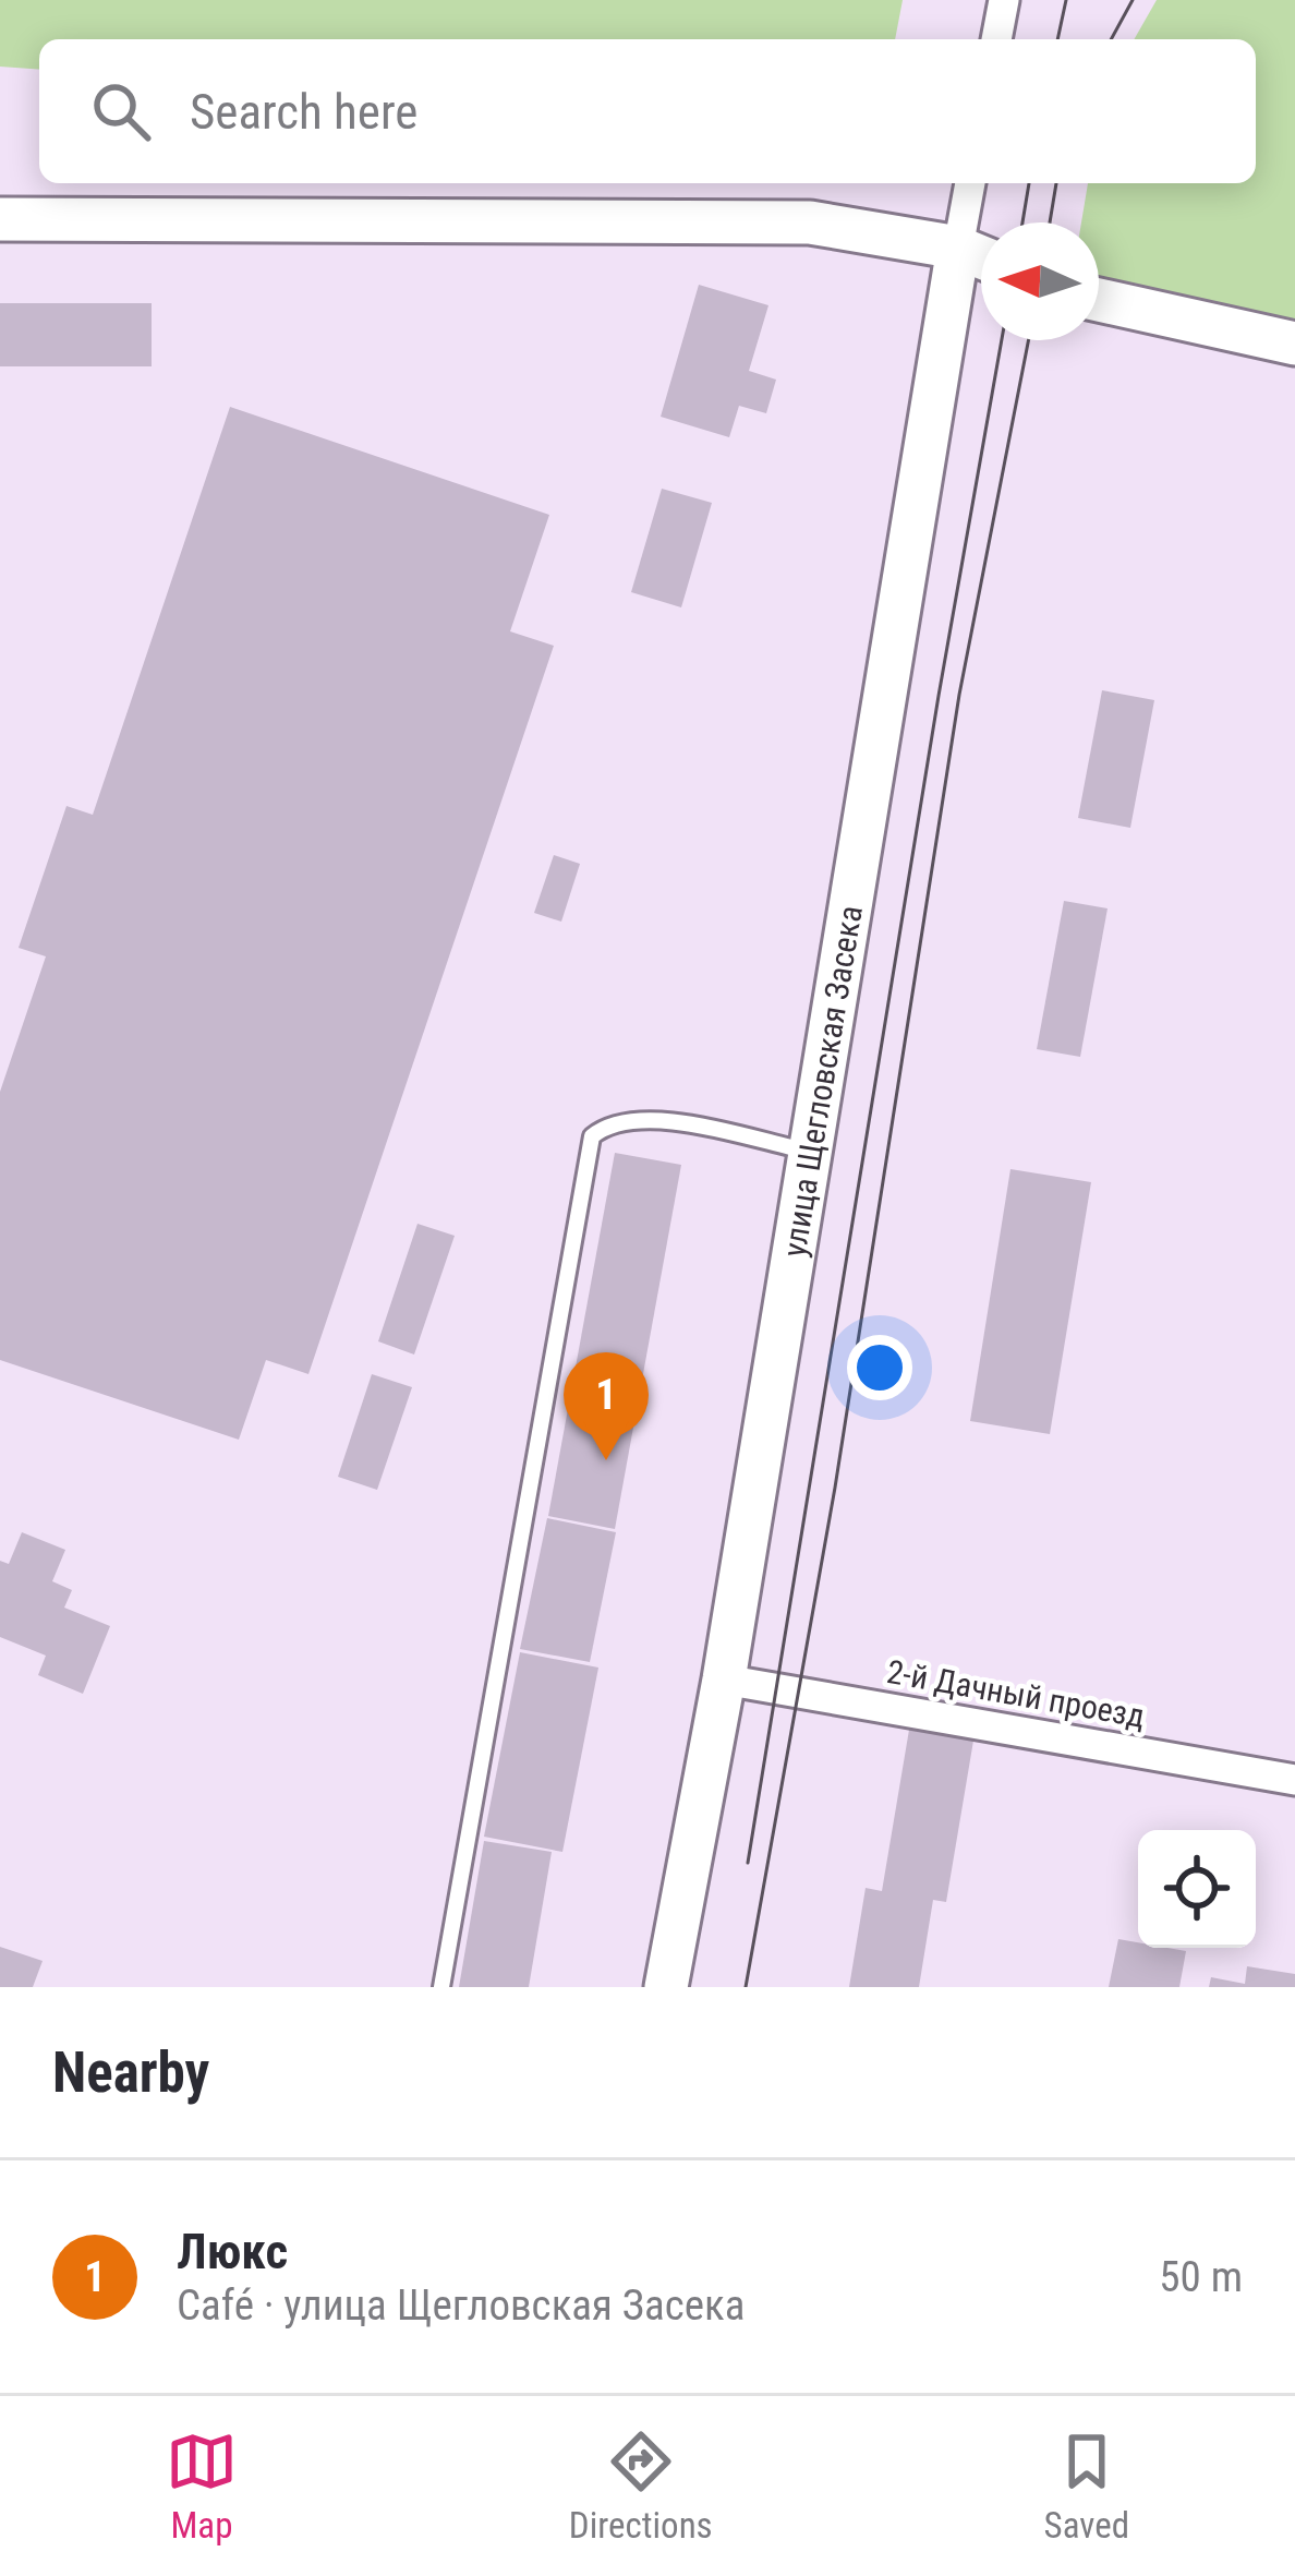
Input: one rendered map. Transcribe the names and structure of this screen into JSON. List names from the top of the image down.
{
  "streets": {
    "street": ["улица Щегловская Засека", "2-й Дачный проезд"]
  },
  "crossings": [
    ["улица Щегловская Засека", "2-й Дачный проезд"]
  ],
  "north": "left",
  "page": {
    "search": "Search here",
    "pins": "1",
    "heading": "Nearby",
    "list": [
      {
        "mark": "1",
        "name": "Люкс",
        "note": "Café · улица Щегловская Засека",
        "value": "50 m"
      }
    ],
    "nav": ["Map", "Directions", "Saved"]
  }
}
